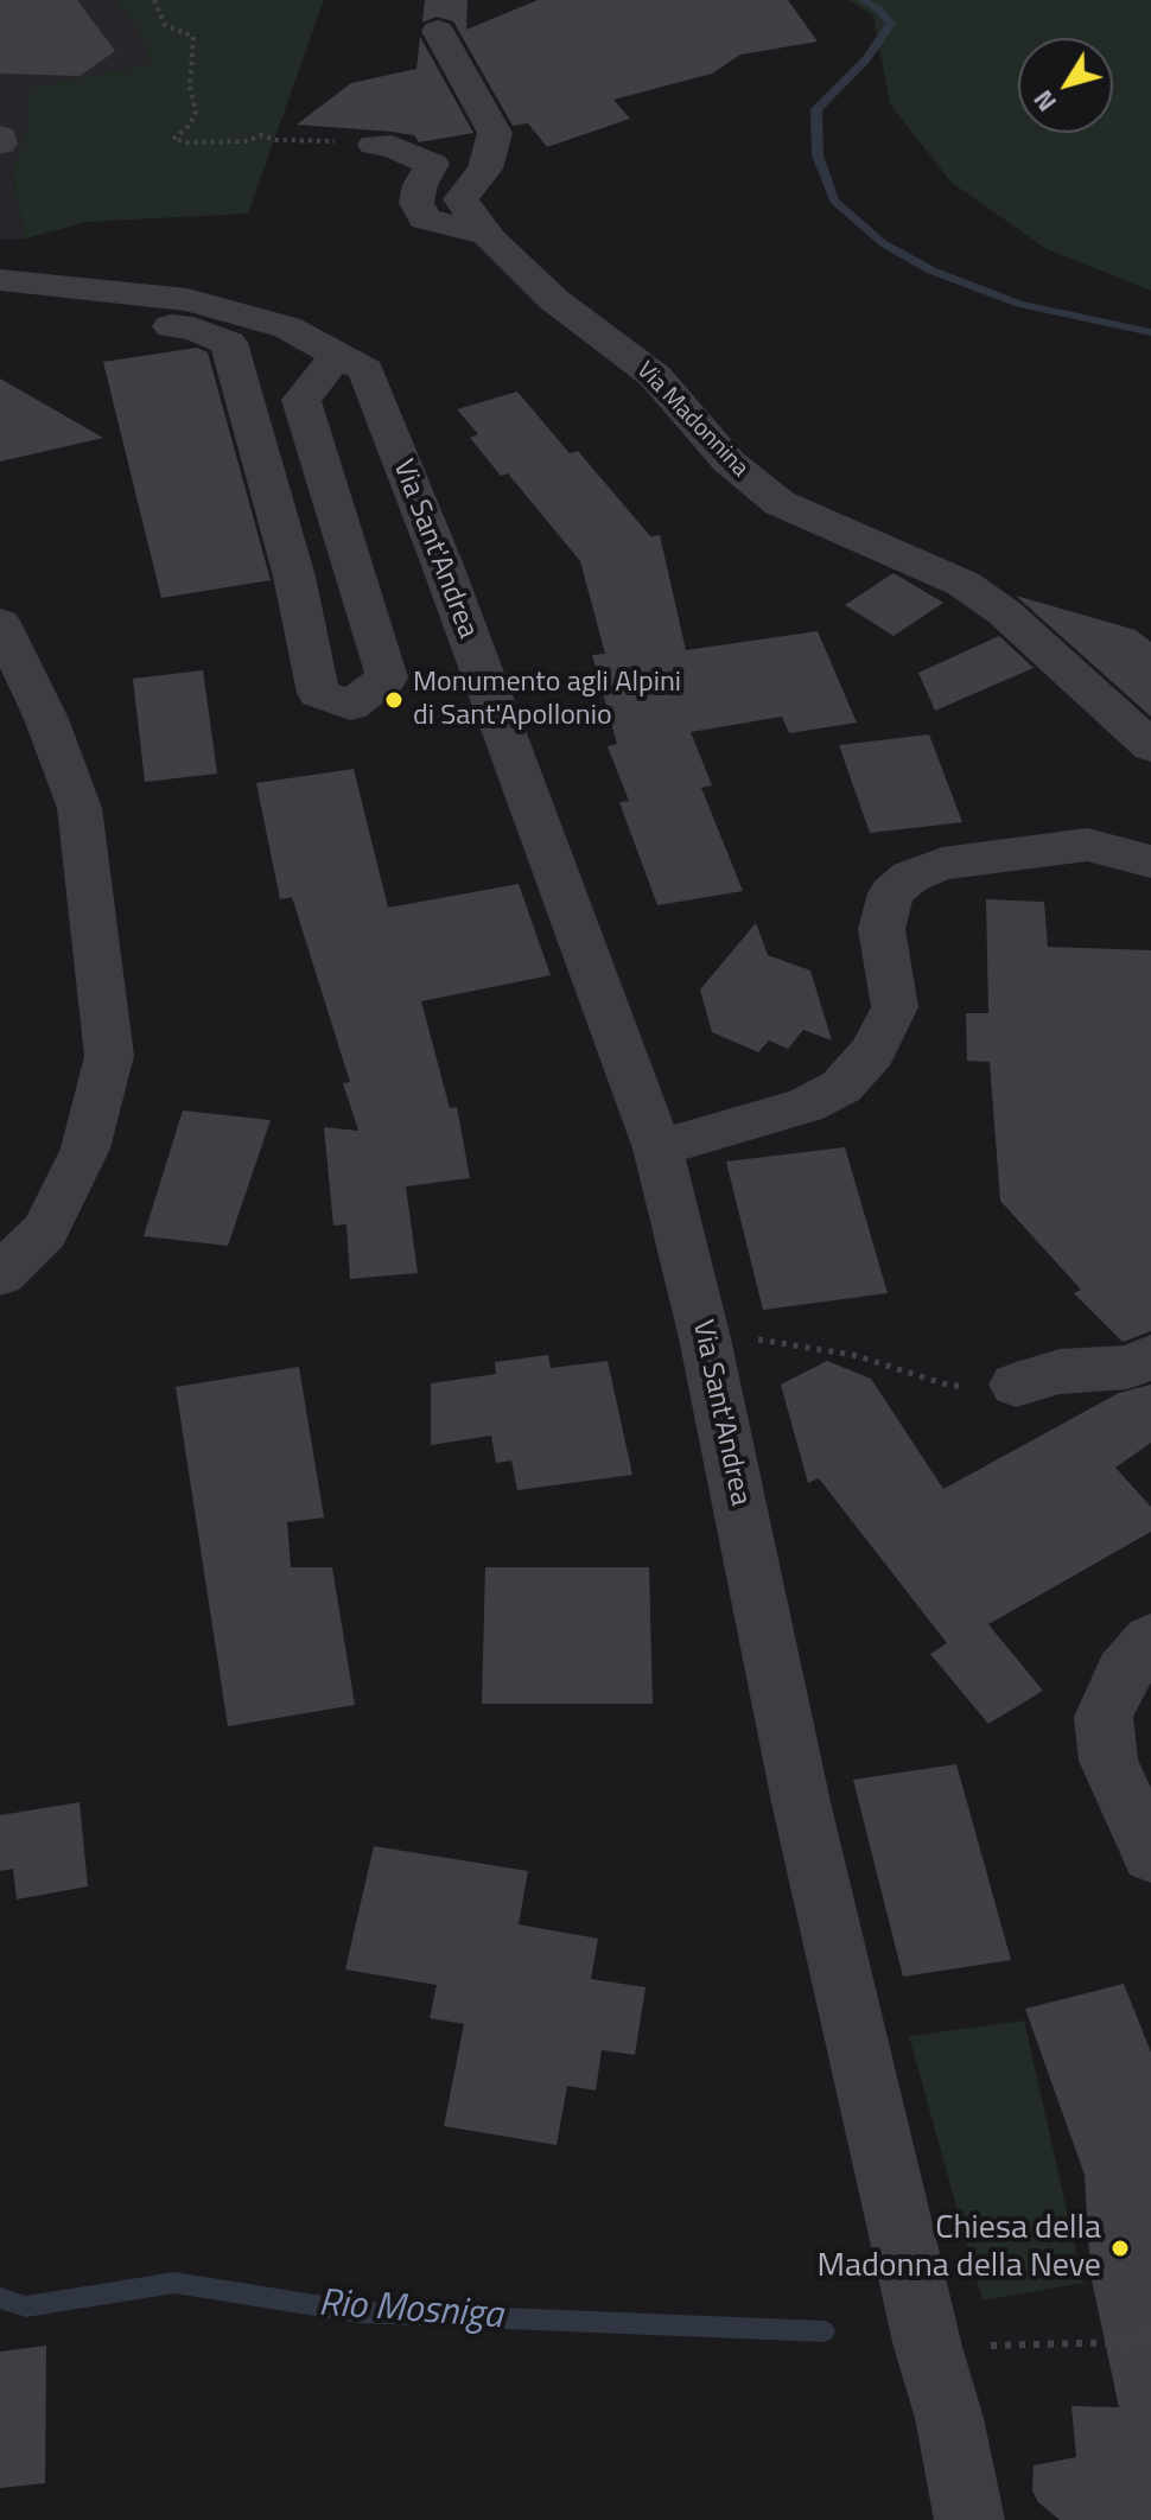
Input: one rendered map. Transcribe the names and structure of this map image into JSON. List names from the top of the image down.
{
  "streets": {
    "street": ["Via Madonnina", "Via Sant'Andrea"]
  },
  "water": ["Rio Mosniga"],
  "places": ["Monumento agli Alpini di Sant'Apollonio", "Chiesa della Madonna della Neve"],
  "north": "bottom left"
}
